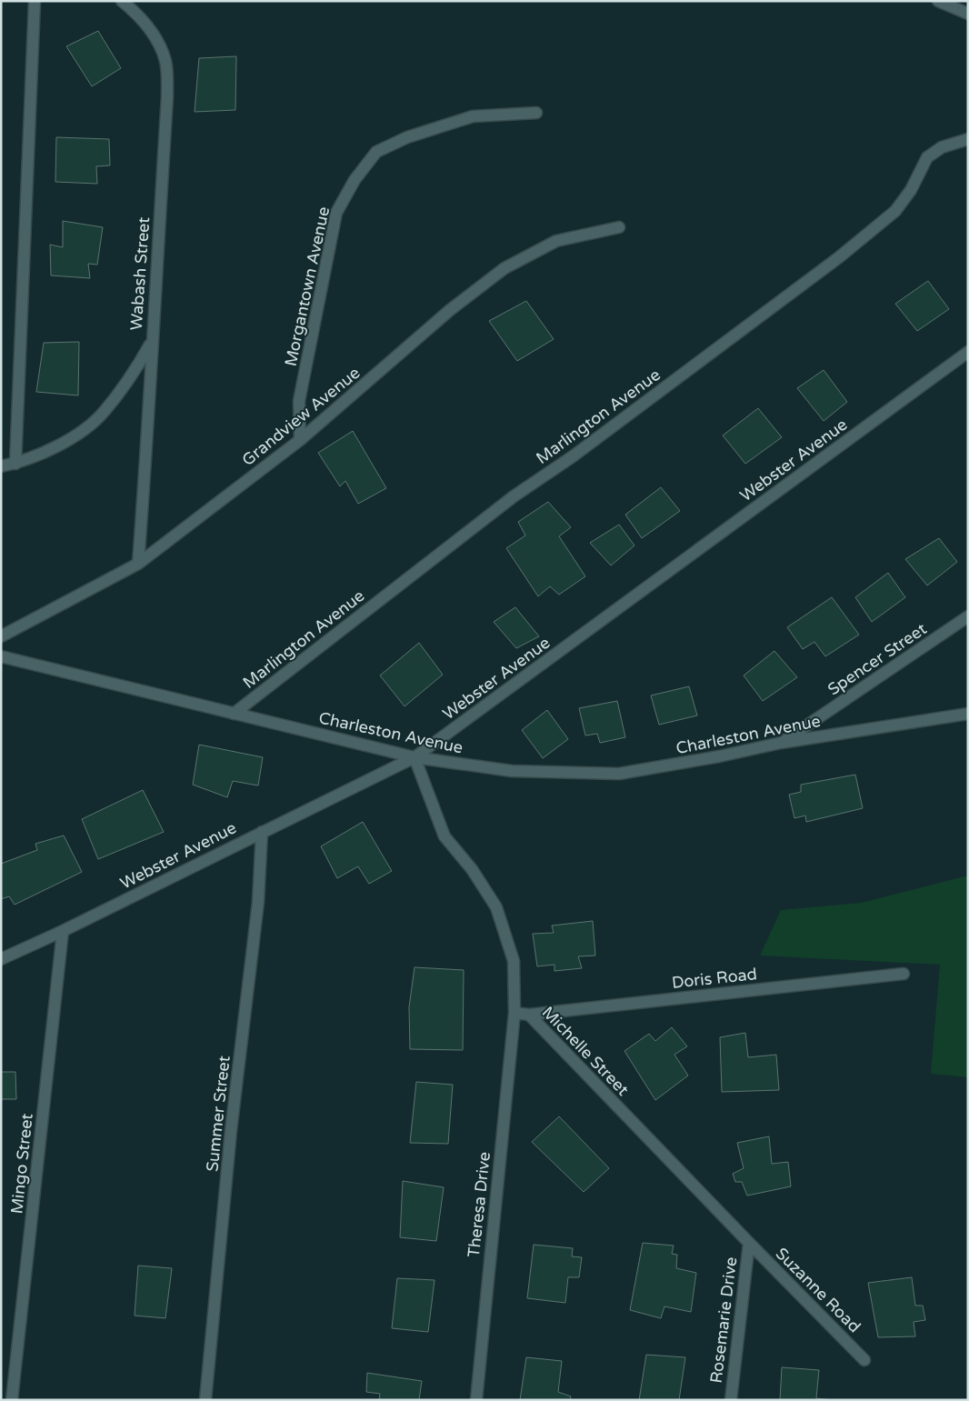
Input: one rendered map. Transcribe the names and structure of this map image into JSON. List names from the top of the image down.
{
  "streets": {
    "street": [
      "Wabash Street",
      "Morgantown Avenue",
      "Grandview Avenue",
      "Marlington Avenue",
      "Webster Avenue",
      "Spencer Street",
      "Charleston Avenue",
      "Doris Road",
      "Michelle Street",
      "Summer Street",
      "Mingo Street",
      "Theresa Drive",
      "Suzanne Road",
      "Rosemarie Drive"
    ]
  },
  "crossings": [
    ["Wabash Street", "Grandview Avenue"],
    ["Morgantown Avenue", "Grandview Avenue"],
    ["Marlington Avenue", "Charleston Avenue"],
    ["Webster Avenue", "Charleston Avenue"],
    ["Webster Avenue", "Summer Street"],
    ["Webster Avenue", "Mingo Street"],
    ["Spencer Street", "Charleston Avenue"],
    ["Doris Road", "Michelle Street"],
    ["Michelle Street", "Theresa Drive"],
    ["Michelle Street", "Suzanne Road"],
    ["Michelle Street", "Rosemarie Drive"],
    ["Suzanne Road", "Rosemarie Drive"]
  ]
}
